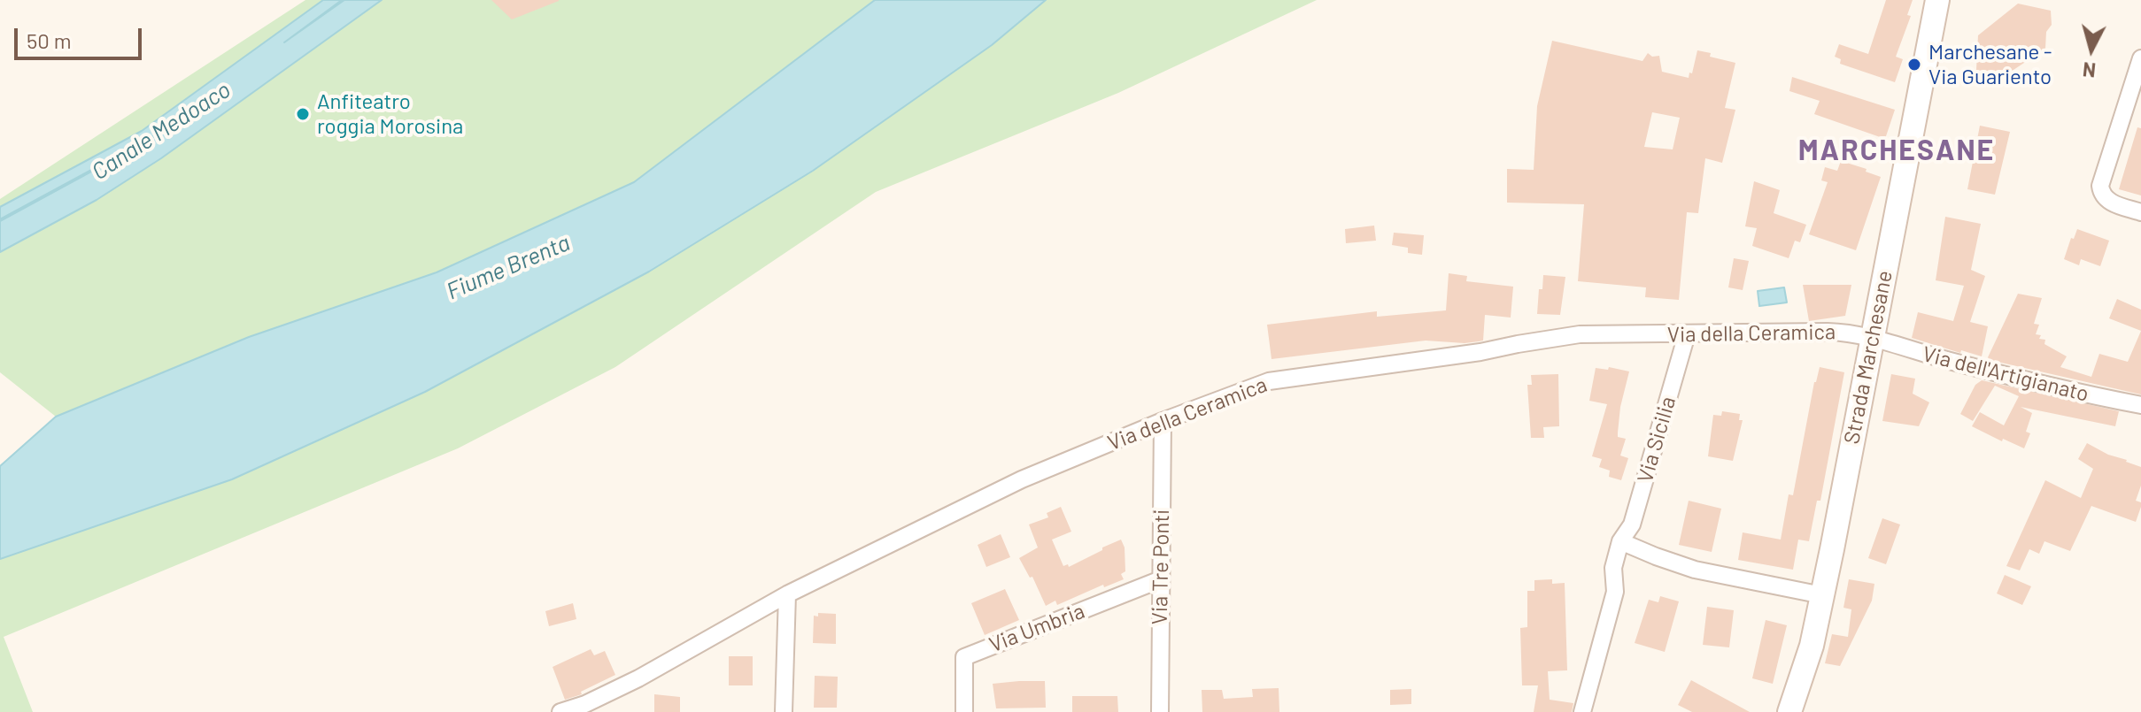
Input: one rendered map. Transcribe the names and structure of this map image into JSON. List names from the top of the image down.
{
  "streets": {
    "main road": ["Strada Marchesane"],
    "street": [
      "Via della Ceramica",
      "Via dell'Artigianato",
      "Via Sicilia",
      "Via Tre Ponti",
      "Via Umbria"
    ]
  },
  "crossings": [
    ["Via della Ceramica", "Strada Marchesane"],
    ["Via della Ceramica", "Via dell'Artigianato"],
    ["Via della Ceramica", "Via Sicilia"],
    ["Via della Ceramica", "Via Tre Ponti"],
    ["Strada Marchesane", "Via dell'Artigianato"],
    ["Via Tre Ponti", "Via Umbria"]
  ],
  "districts": ["MARCHESANE"],
  "water": ["Canale Medoaco", "Fiume Brenta"],
  "places": ["Marchesane - Via Guariento", "Anfiteatro roggia Morosina"],
  "scale_bar": "50 m",
  "north": "bottom"
}
